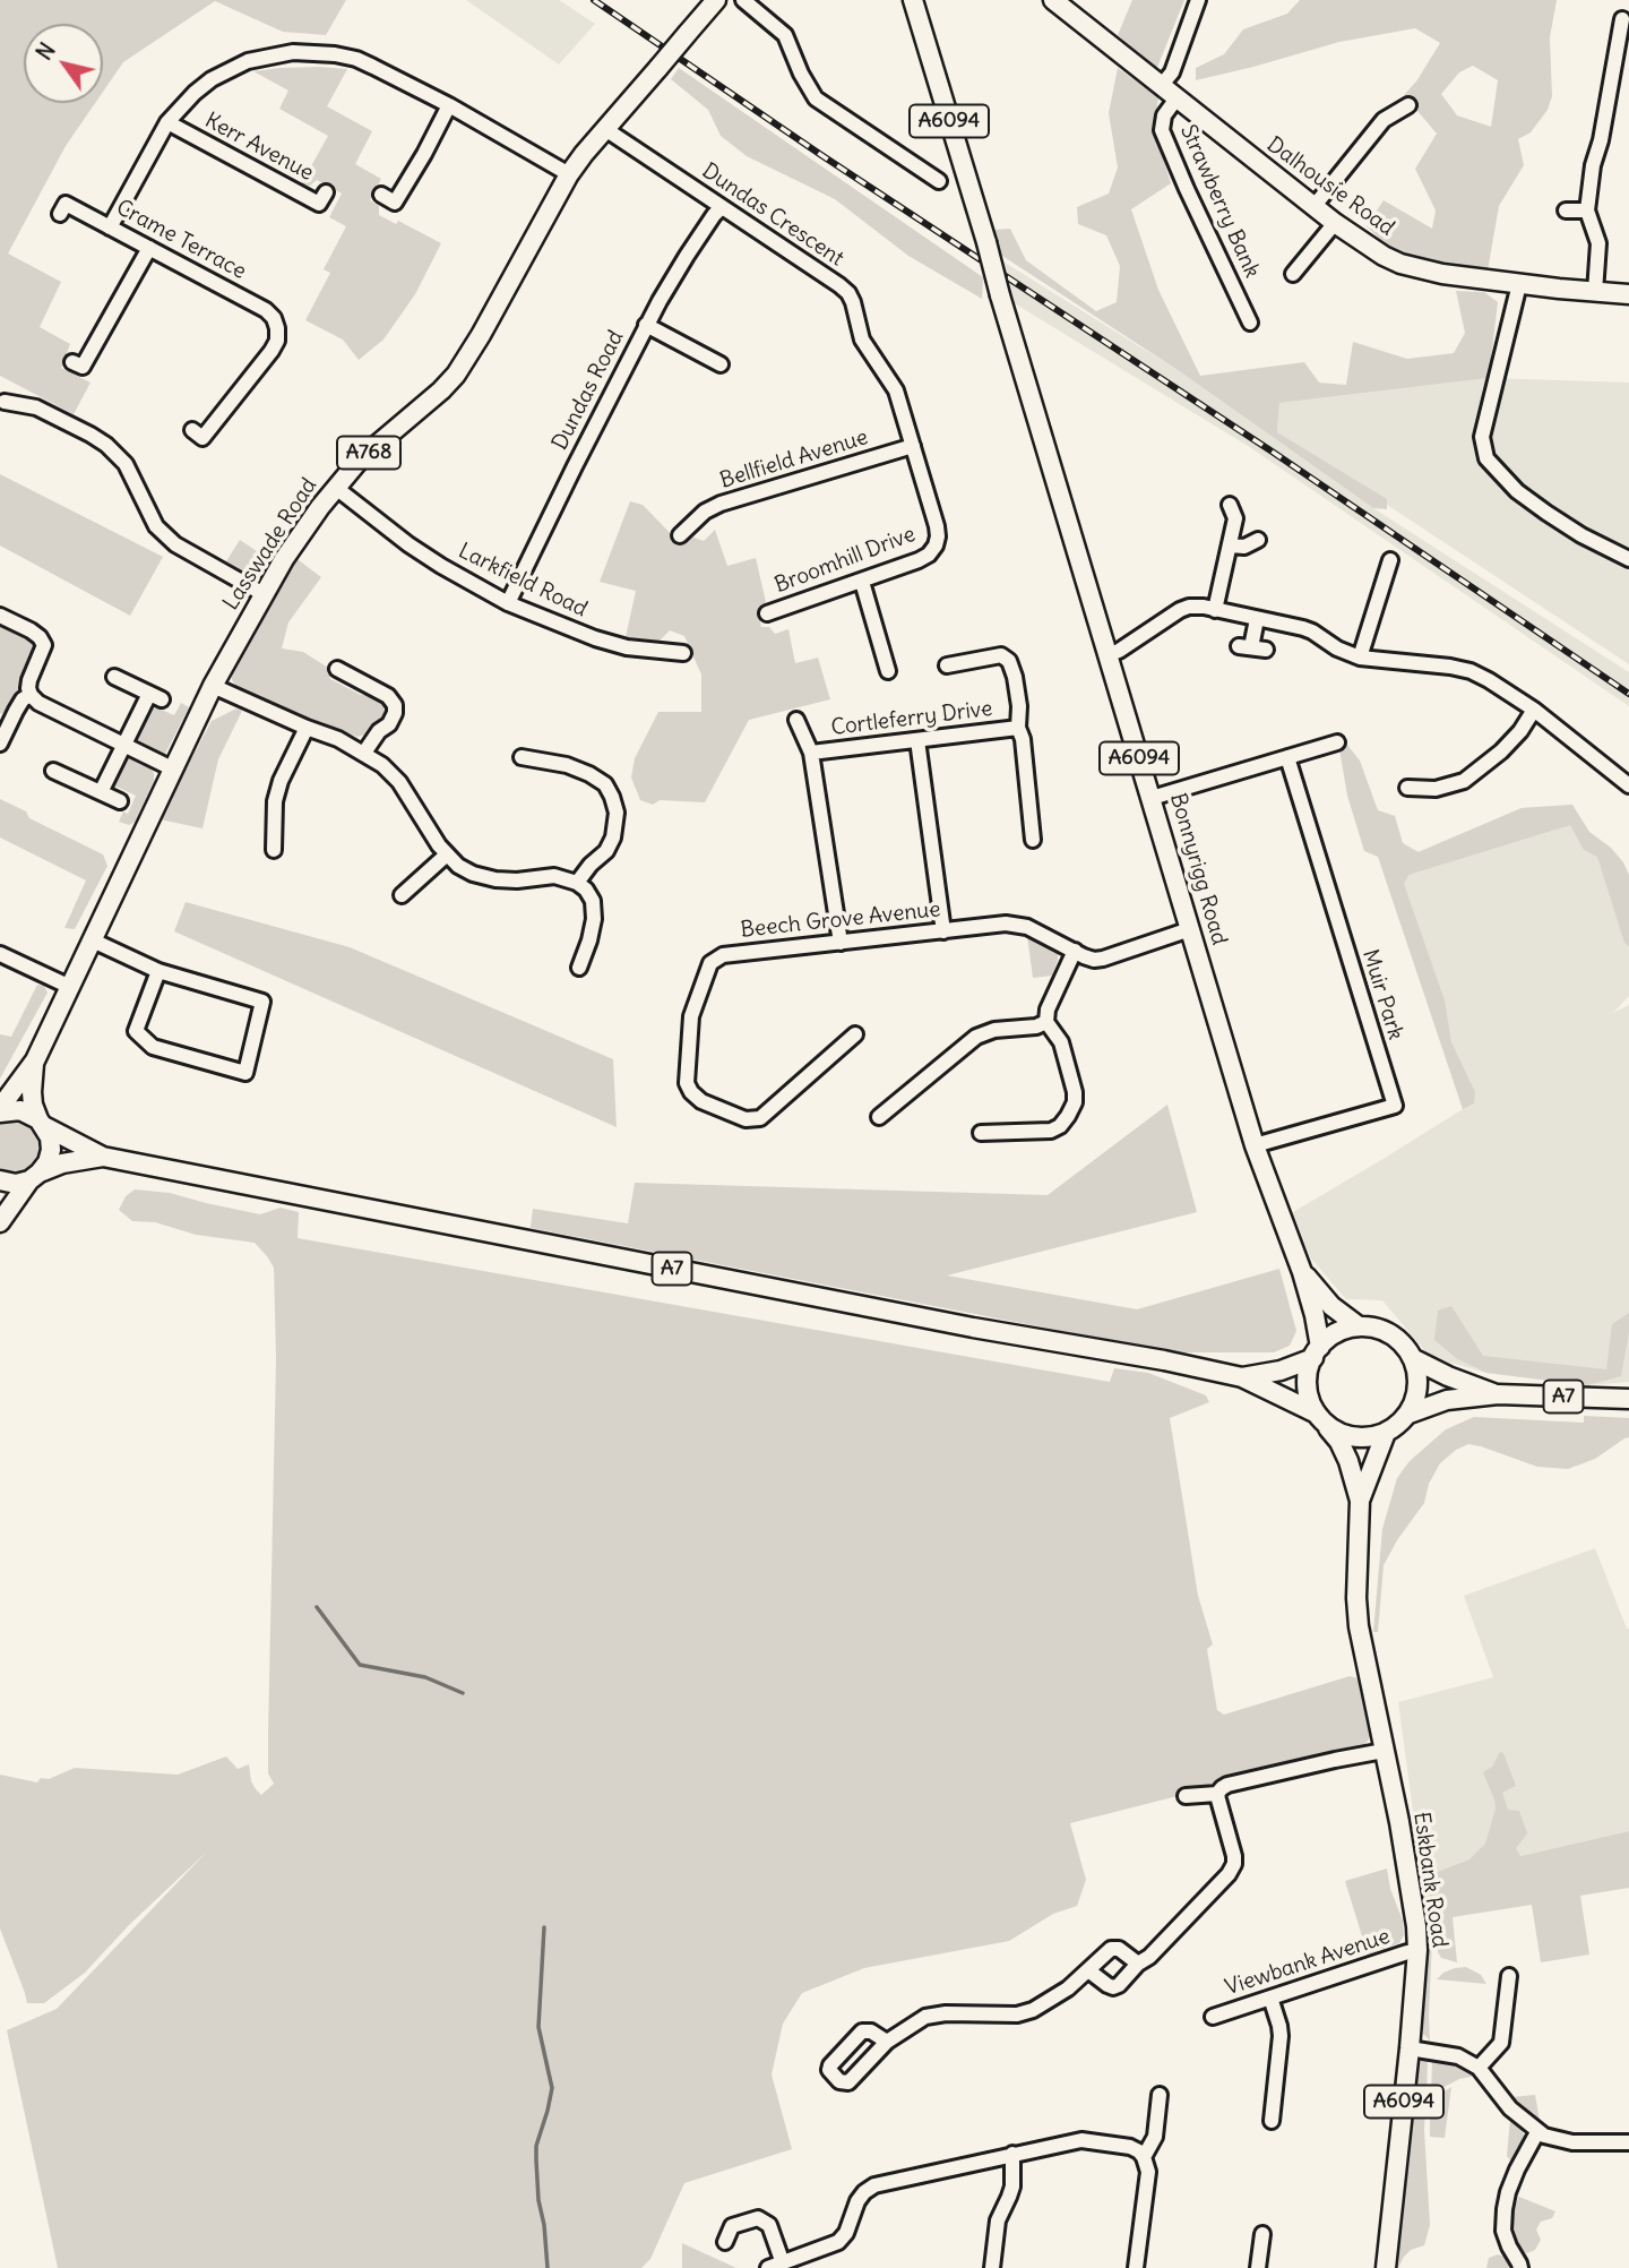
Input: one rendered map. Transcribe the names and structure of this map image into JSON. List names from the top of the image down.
{
  "streets": {
    "main road": [
      "A6094",
      "Dalhousie Road",
      "A768",
      "Lasswade Road",
      "Bonnyrigg Road",
      "A7",
      "Eskbank Road"
    ],
    "street": [
      "Kerr Avenue",
      "Strawberry Bank",
      "Dundas Crescent",
      "Crame Terrace",
      "Dundas Road",
      "Bellfield Avenue",
      "Broomhill Drive",
      "Larkfield Road",
      "Cortleferry Drive",
      "Beech Grove Avenue",
      "Muir Park",
      "Viewbank Avenue"
    ]
  },
  "crossings": [
    ["Dalhousie Road", "Strawberry Bank"],
    ["Dundas Crescent", "Dundas Road"],
    ["Dundas Crescent", "Bellfield Avenue"],
    ["Dundas Crescent", "Lasswade Road"],
    ["Dundas Crescent", "Broomhill Drive"],
    ["Dundas Road", "Larkfield Road"],
    ["Lasswade Road", "Larkfield Road"],
    ["Lasswade Road", "A7"],
    ["Bonnyrigg Road", "Beech Grove Avenue"],
    ["Bonnyrigg Road", "Muir Park"],
    ["Bonnyrigg Road", "A7"],
    ["Bonnyrigg Road", "Eskbank Road"],
    ["A7", "Eskbank Road"],
    ["Eskbank Road", "Viewbank Avenue"]
  ],
  "north": "top left"
}
